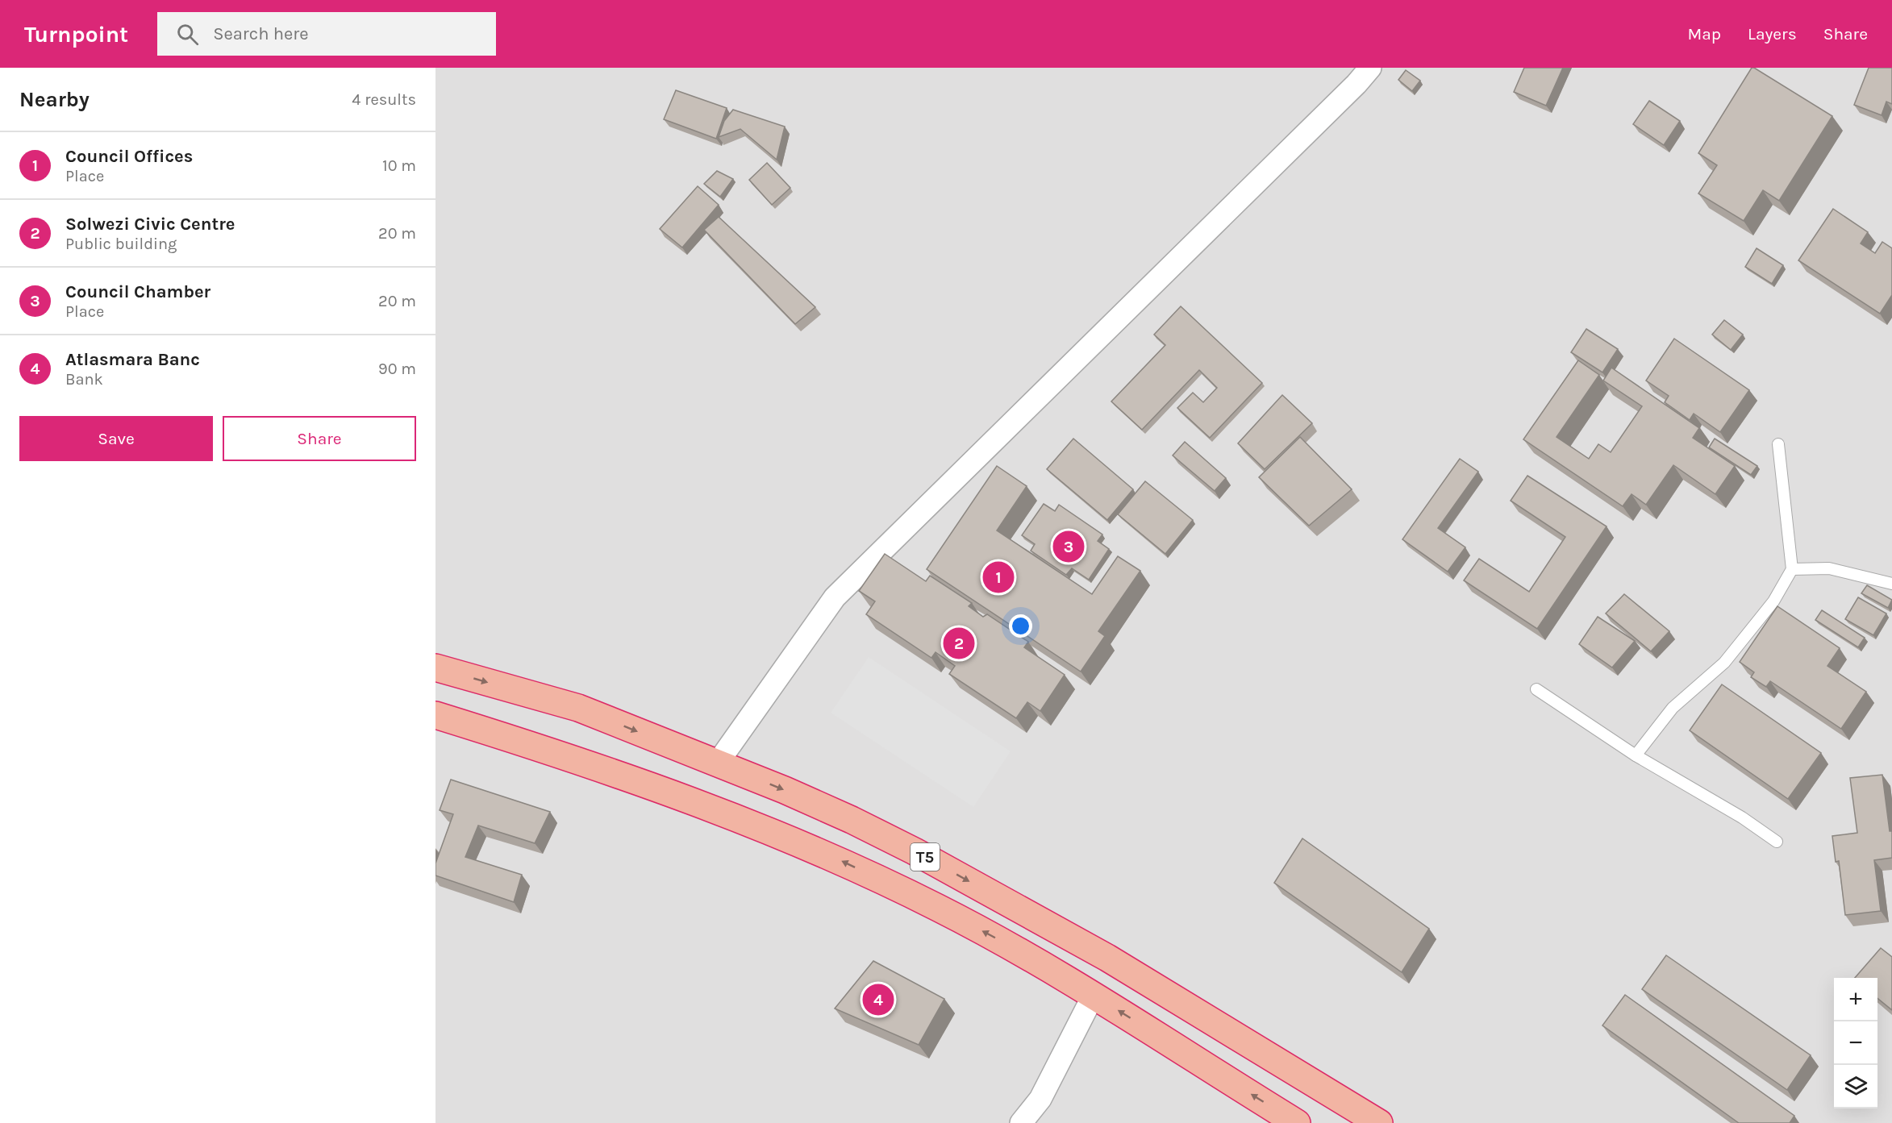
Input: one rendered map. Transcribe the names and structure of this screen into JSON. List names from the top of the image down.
{
  "streets": {
    "highway": ["T5"]
  },
  "page": {
    "header": "Turnpoint",
    "search": "Search here",
    "nav": ["Map", "Layers", "Share"],
    "heading": ["Nearby", "4 results"],
    "list": [
      {
        "mark": "1",
        "name": "Council Offices",
        "note": "Place",
        "value": "10 m"
      },
      {
        "mark": "2",
        "name": "Solwezi Civic Centre",
        "note": "Public building",
        "value": "20 m"
      },
      {
        "mark": "3",
        "name": "Council Chamber",
        "note": "Place",
        "value": "20 m"
      },
      {
        "mark": "4",
        "name": "Atlasmara Banc",
        "note": "Bank",
        "value": "90 m"
      }
    ],
    "buttons": ["Save", "Share"],
    "pins": [
      "3",
      "1",
      "2",
      "4"
    ],
    "map_buttons": ["+", "−"]
  }
}
